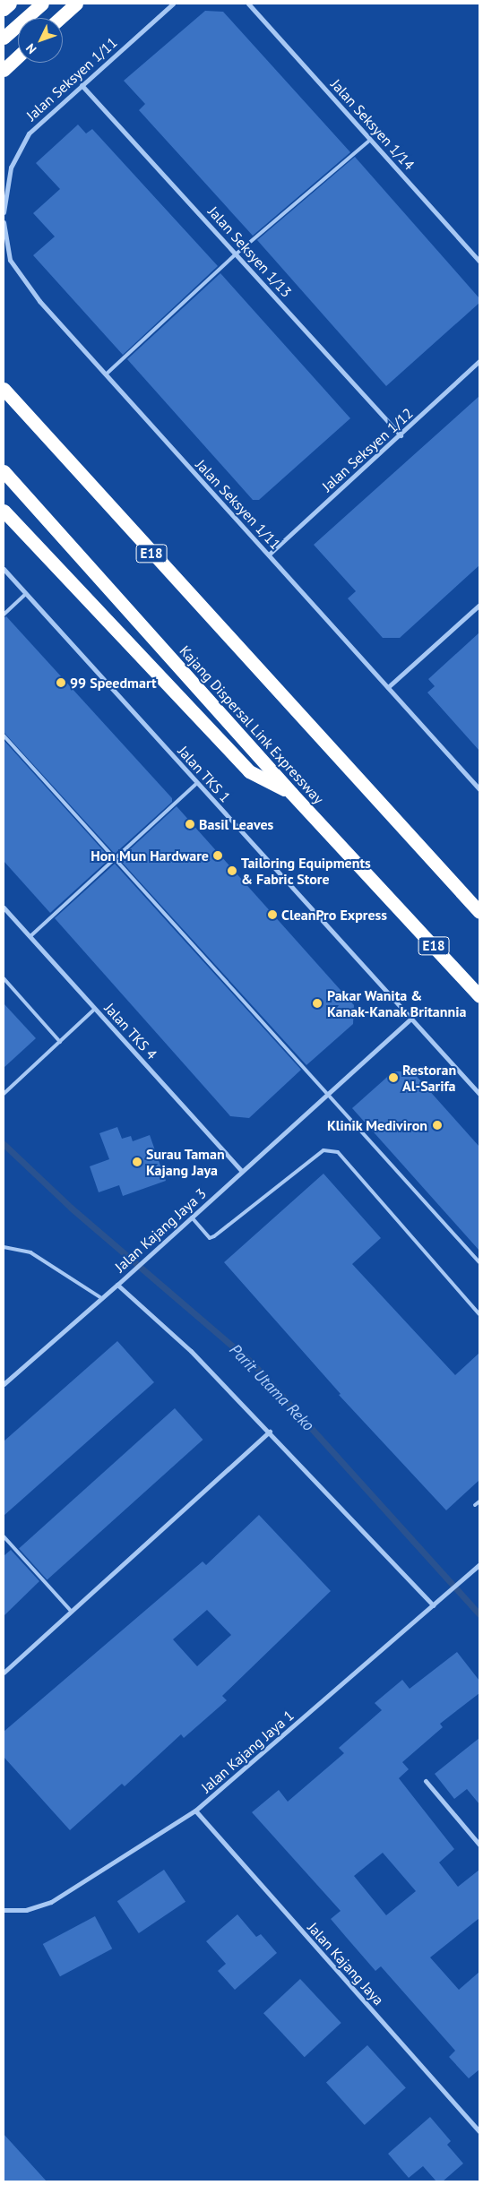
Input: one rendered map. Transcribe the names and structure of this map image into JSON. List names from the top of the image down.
{
  "streets": {
    "highway": ["E18", "Kajang Dispersal Link Expressway"],
    "street": [
      "Jalan Seksyen 1/11",
      "Jalan Seksyen 1/14",
      "Jalan Seksyen 1/13",
      "Jalan Seksyen 1/12",
      "Jalan TKS 1",
      "Jalan TKS 4",
      "Jalan Kajang Jaya 3",
      "Jalan Kajang Jaya 1",
      "Jalan Kajang Jaya"
    ]
  },
  "crossings": [
    ["Jalan Seksyen 1/11", "Jalan Seksyen 1/13"],
    ["Jalan Seksyen 1/11", "Jalan Seksyen 1/12"],
    ["Jalan Seksyen 1/13", "Jalan Seksyen 1/12"],
    ["Jalan TKS 1", "Jalan Kajang Jaya 3"],
    ["Jalan TKS 4", "Jalan Kajang Jaya 3"],
    ["Jalan Kajang Jaya 1", "Jalan Kajang Jaya"]
  ],
  "water": ["Parit Utama Reko"],
  "places": [
    "99 Speedmart",
    "Basil Leaves",
    "Hon Mun Hardware",
    "Tailoring Equipments & Fabric Store",
    "CleanPro Express",
    "Pakar Wanita & Kanak-Kanak Britannia",
    "Restoran Al-Sarifa",
    "Klinik Mediviron",
    "Surau Taman Kajang Jaya"
  ],
  "north": "bottom left"
}
